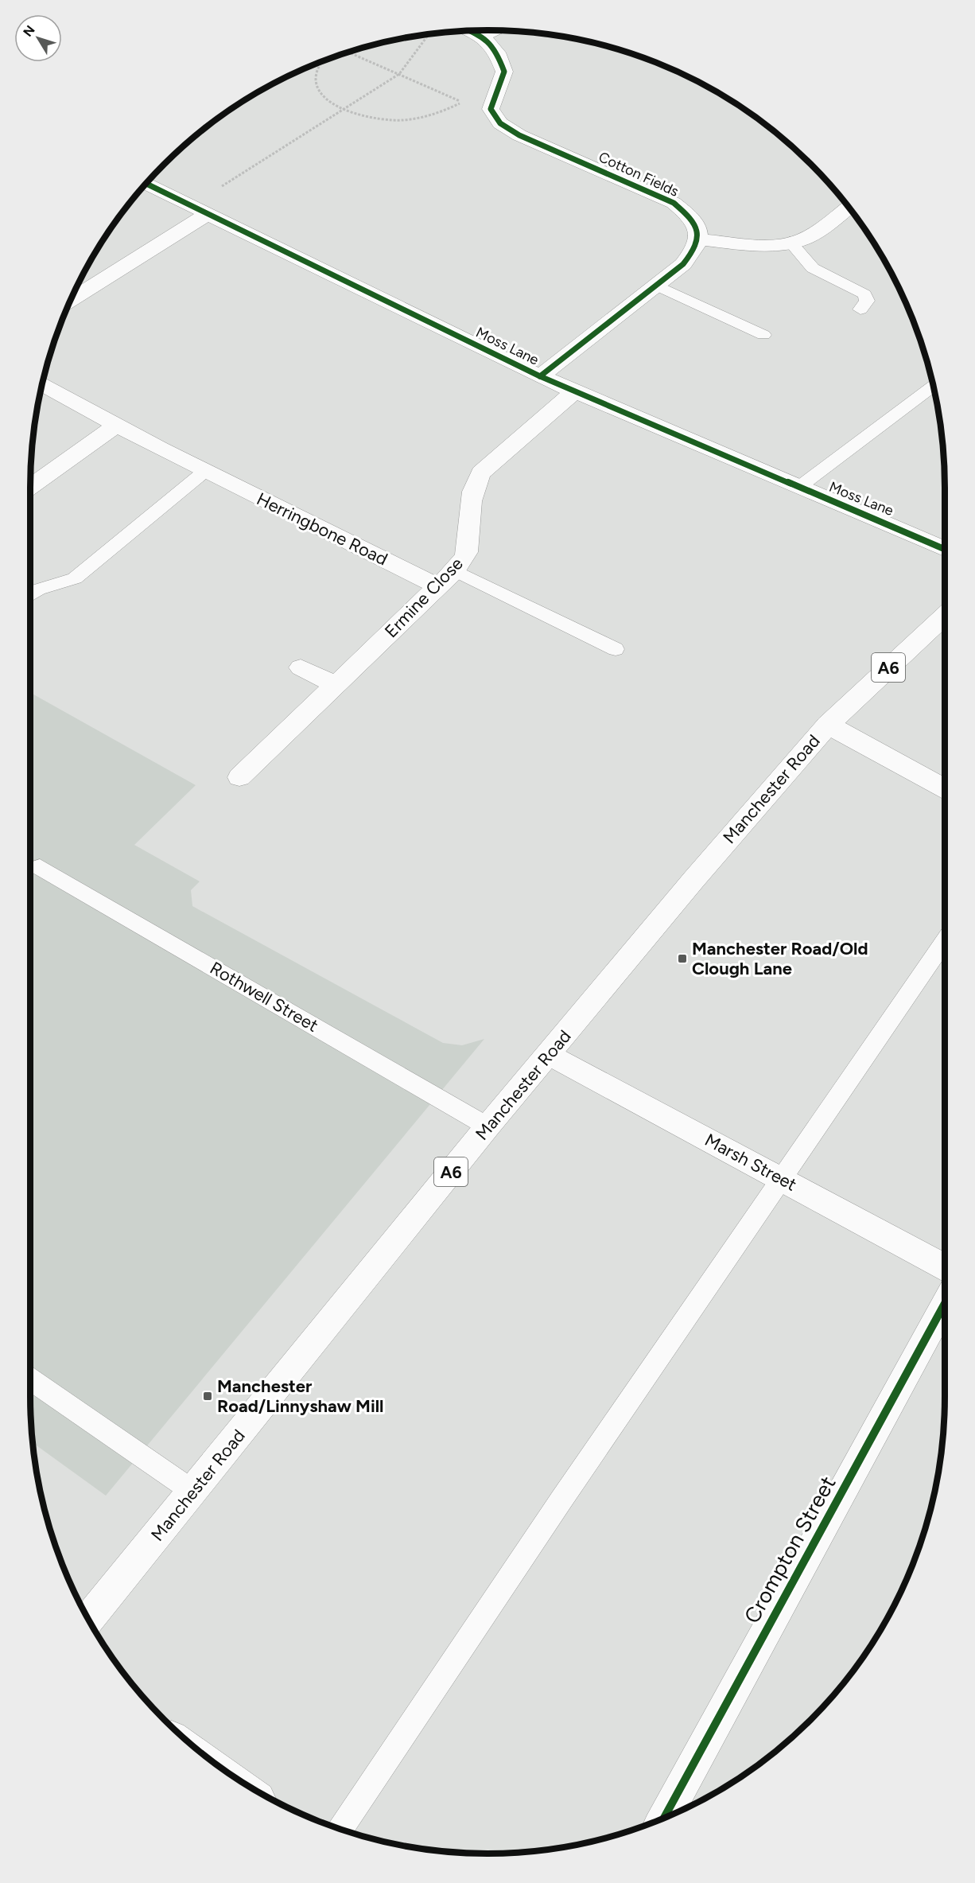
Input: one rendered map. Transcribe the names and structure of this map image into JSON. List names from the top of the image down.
{
  "streets": {
    "street": [
      "Cotton Fields",
      "Moss Lane",
      "Herringbone Road",
      "Ermine Close",
      "A6",
      "Manchester Road",
      "Marsh Street",
      "Crompton Street"
    ],
    "lane": ["Rothwell Street"]
  },
  "crossings": [
    ["Moss Lane", "Ermine Close"],
    ["Herringbone Road", "Ermine Close"],
    ["Manchester Road", "Rothwell Street"],
    ["Manchester Road", "Marsh Street"]
  ],
  "places": {
    "transit": ["Manchester Road/Old Clough Lane", "Manchester Road/Linnyshaw Mill"]
  },
  "north": "top left"
}
